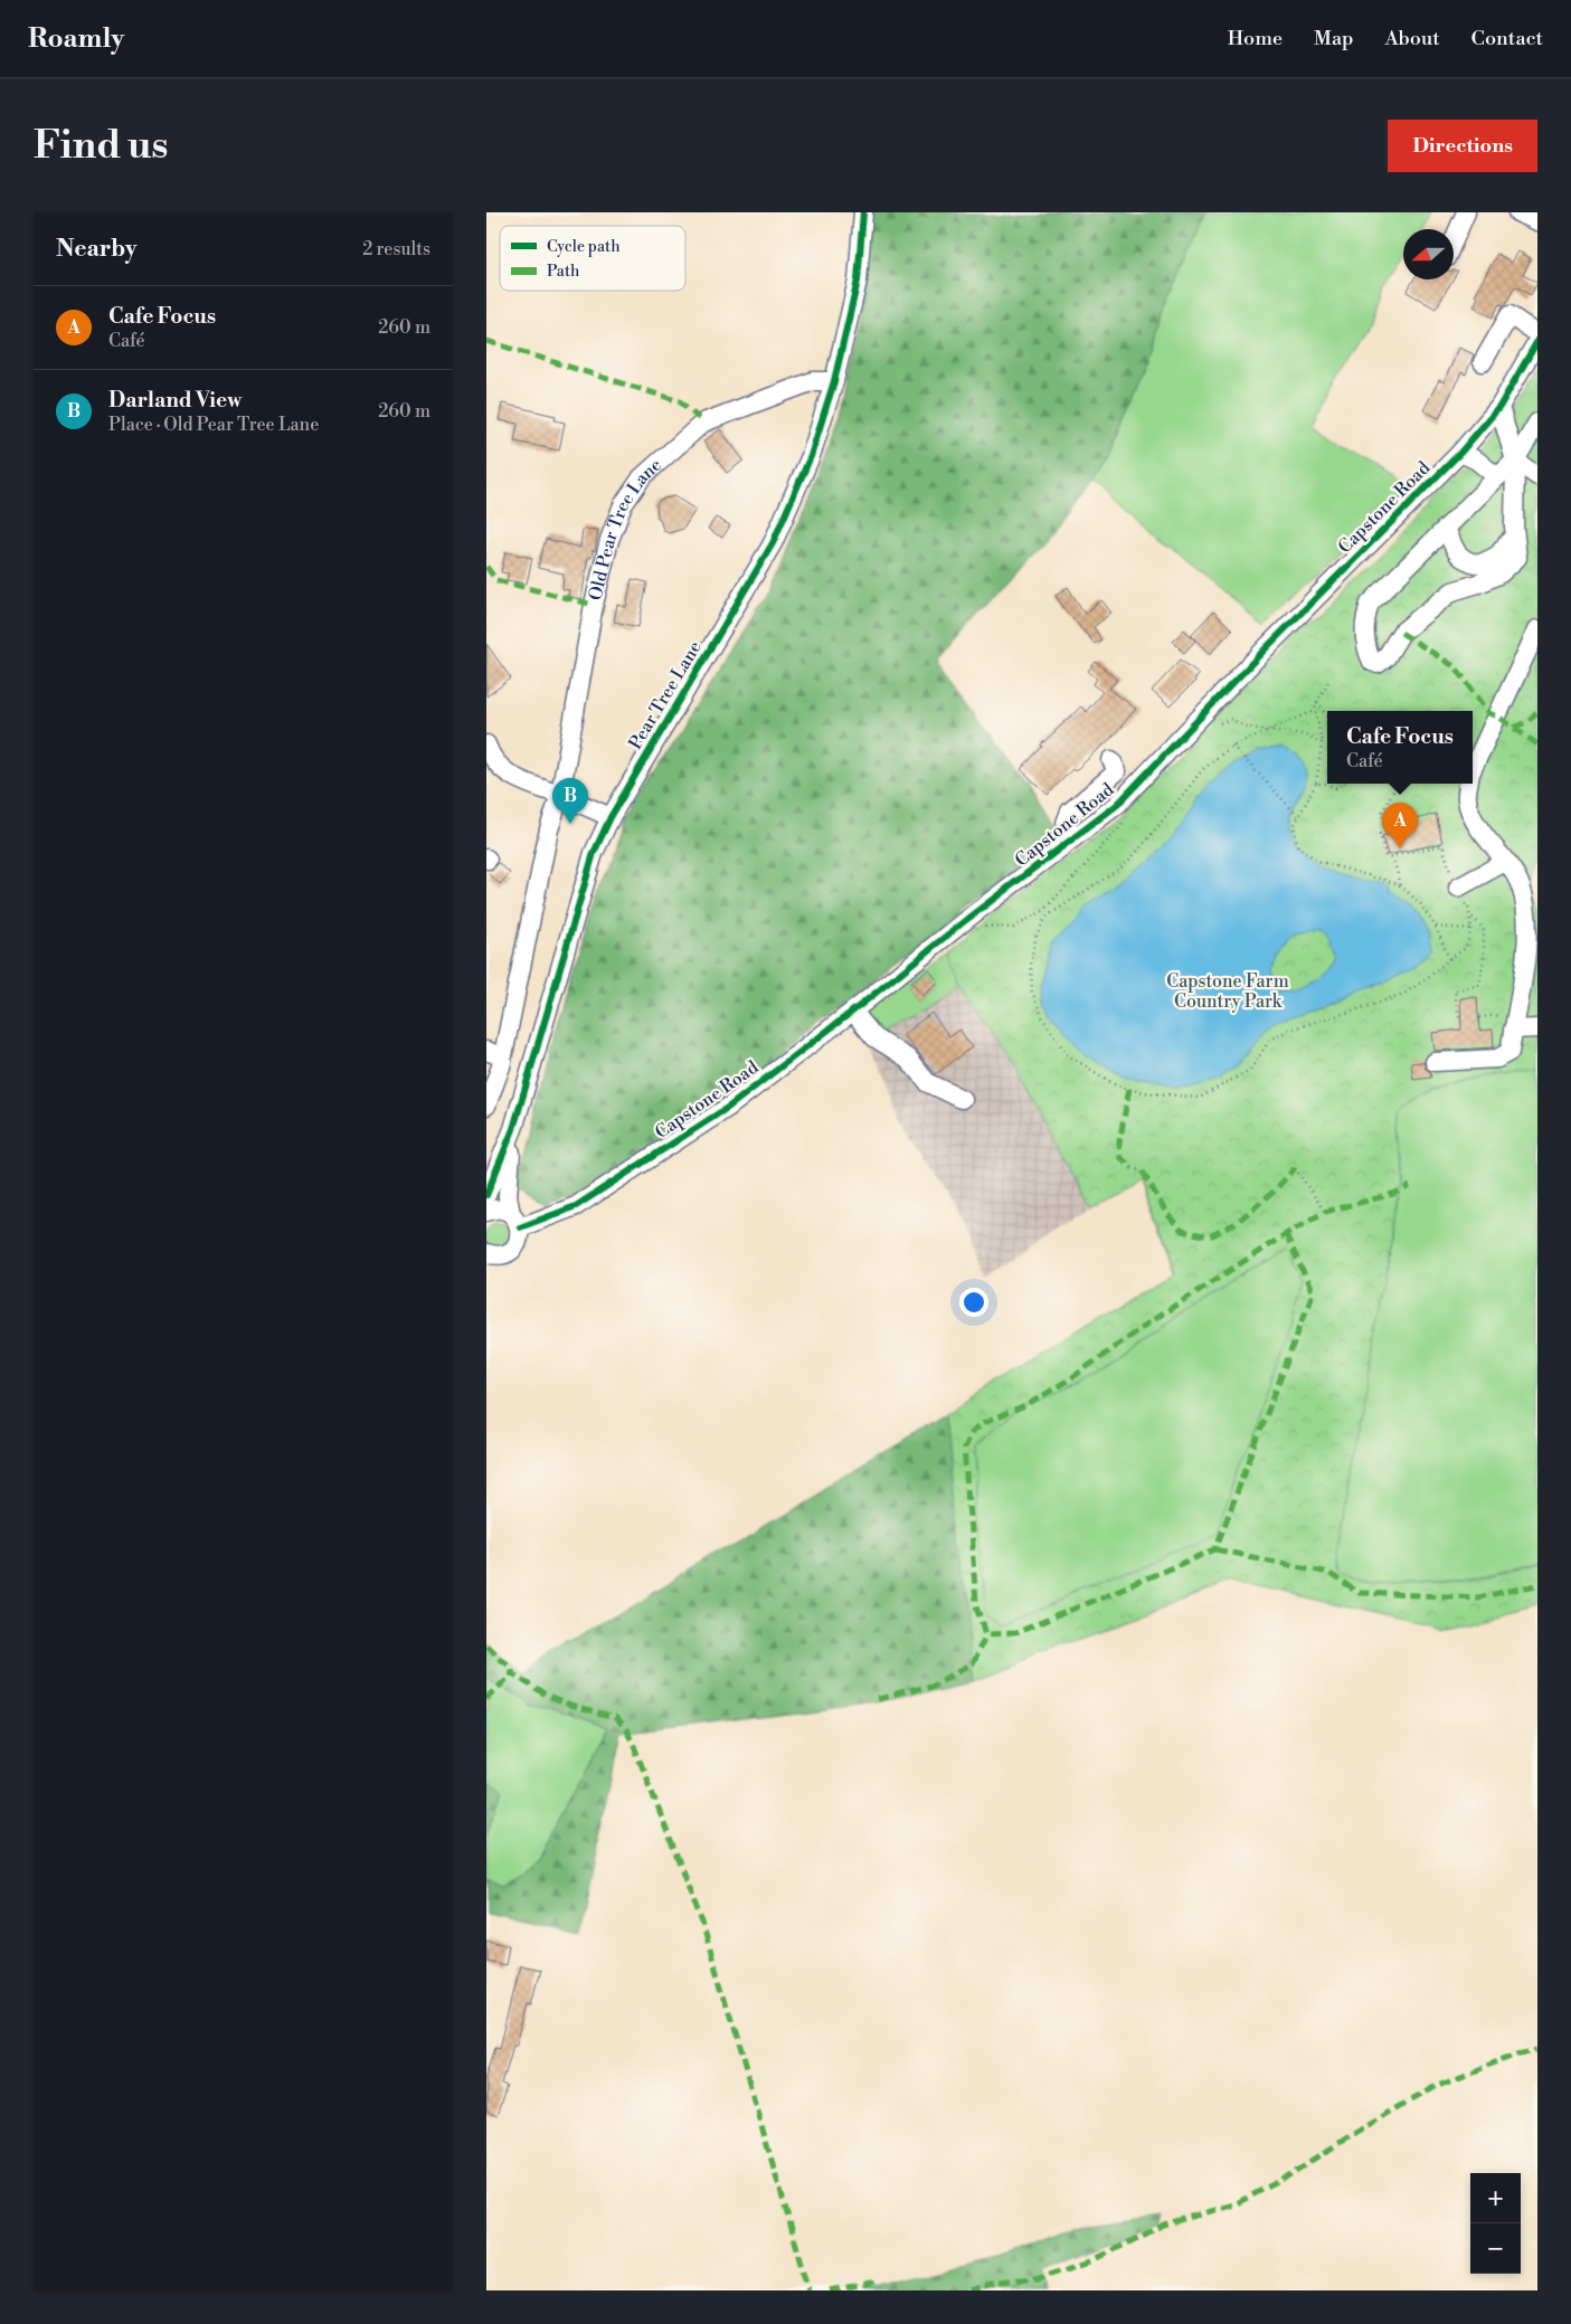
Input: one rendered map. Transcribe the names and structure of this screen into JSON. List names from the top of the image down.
{
  "streets": {
    "street": ["Capstone Road", "Old Pear Tree Lane", "Pear Tree Lane"]
  },
  "crossings": [
    ["Capstone Road", "Pear Tree Lane"],
    ["Old Pear Tree Lane", "Pear Tree Lane"]
  ],
  "parks": ["Capstone Farm Country Park"],
  "legend": ["Cycle path", "Path"],
  "north": "left",
  "page": {
    "header": "Roamly",
    "nav": [
      "Home",
      "Map",
      "About",
      "Contact"
    ],
    "buttons": "Directions",
    "title": "Find us",
    "heading": ["Nearby", "2 results"],
    "list": [
      {
        "mark": "A",
        "name": "Cafe Focus",
        "note": "Café",
        "value": "260 m"
      },
      {
        "mark": "B",
        "name": "Darland View",
        "note": "Place · Old Pear Tree Lane",
        "value": "260 m"
      }
    ],
    "popup": ["Cafe Focus", "Café"],
    "pins": ["B", "A"],
    "map_buttons": ["+", "−"]
  }
}
